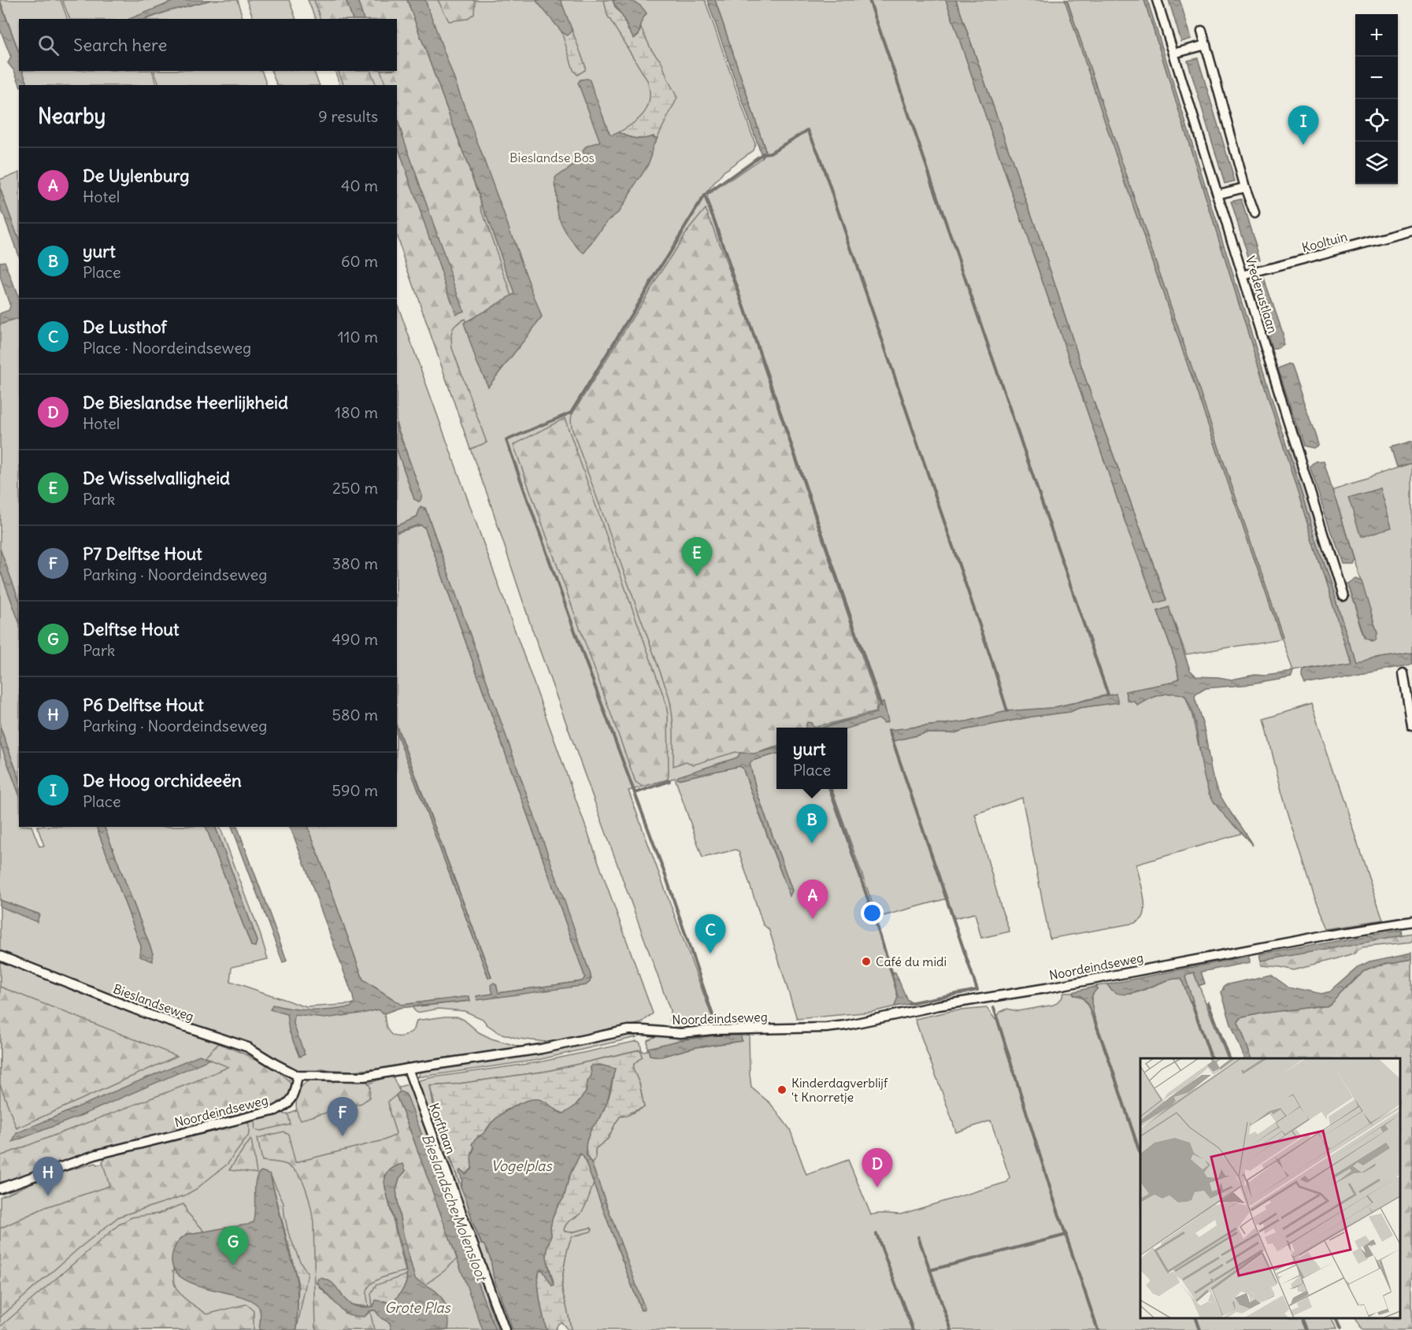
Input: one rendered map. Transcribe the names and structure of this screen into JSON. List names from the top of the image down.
{
  "streets": {
    "street": [
      "Kooltuin",
      "Vrederustlaan",
      "Noordeindseweg",
      "Bieslandseweg",
      "Korftlaan"
    ]
  },
  "crossings": [
    ["Kooltuin", "Vrederustlaan"],
    ["Noordeindseweg", "Bieslandseweg"],
    ["Noordeindseweg", "Korftlaan"]
  ],
  "water": ["Vogelplas", "Bieslandsche Molensloot", "Grote Plas"],
  "parks": ["Bieslandse Bos"],
  "places": ["Café du midi", "Kinderdagverblijf 't Knorretje"],
  "page": {
    "map_buttons": ["+", "−"],
    "search": "Search here",
    "heading": ["Nearby", "9 results"],
    "pins": [
      "I",
      "E",
      "B",
      "A",
      "C",
      "F",
      "D",
      "H",
      "G"
    ],
    "list": [
      {
        "mark": "A",
        "name": "De Uylenburg",
        "note": "Hotel",
        "value": "40 m"
      },
      {
        "mark": "B",
        "name": "yurt",
        "note": "Place",
        "value": "60 m"
      },
      {
        "mark": "C",
        "name": "De Lusthof",
        "note": "Place · Noordeindseweg",
        "value": "110 m"
      },
      {
        "mark": "D",
        "name": "De Bieslandse Heerlijkheid",
        "note": "Hotel",
        "value": "180 m"
      },
      {
        "mark": "E",
        "name": "De Wisselvalligheid",
        "note": "Park",
        "value": "250 m"
      },
      {
        "mark": "F",
        "name": "P7 Delftse Hout",
        "note": "Parking · Noordeindseweg",
        "value": "380 m"
      },
      {
        "mark": "G",
        "name": "Delftse Hout",
        "note": "Park",
        "value": "490 m"
      },
      {
        "mark": "H",
        "name": "P6 Delftse Hout",
        "note": "Parking · Noordeindseweg",
        "value": "580 m"
      },
      {
        "mark": "I",
        "name": "De Hoog orchideeën",
        "note": "Place",
        "value": "590 m"
      }
    ],
    "popup": ["yurt", "Place"]
  }
}
